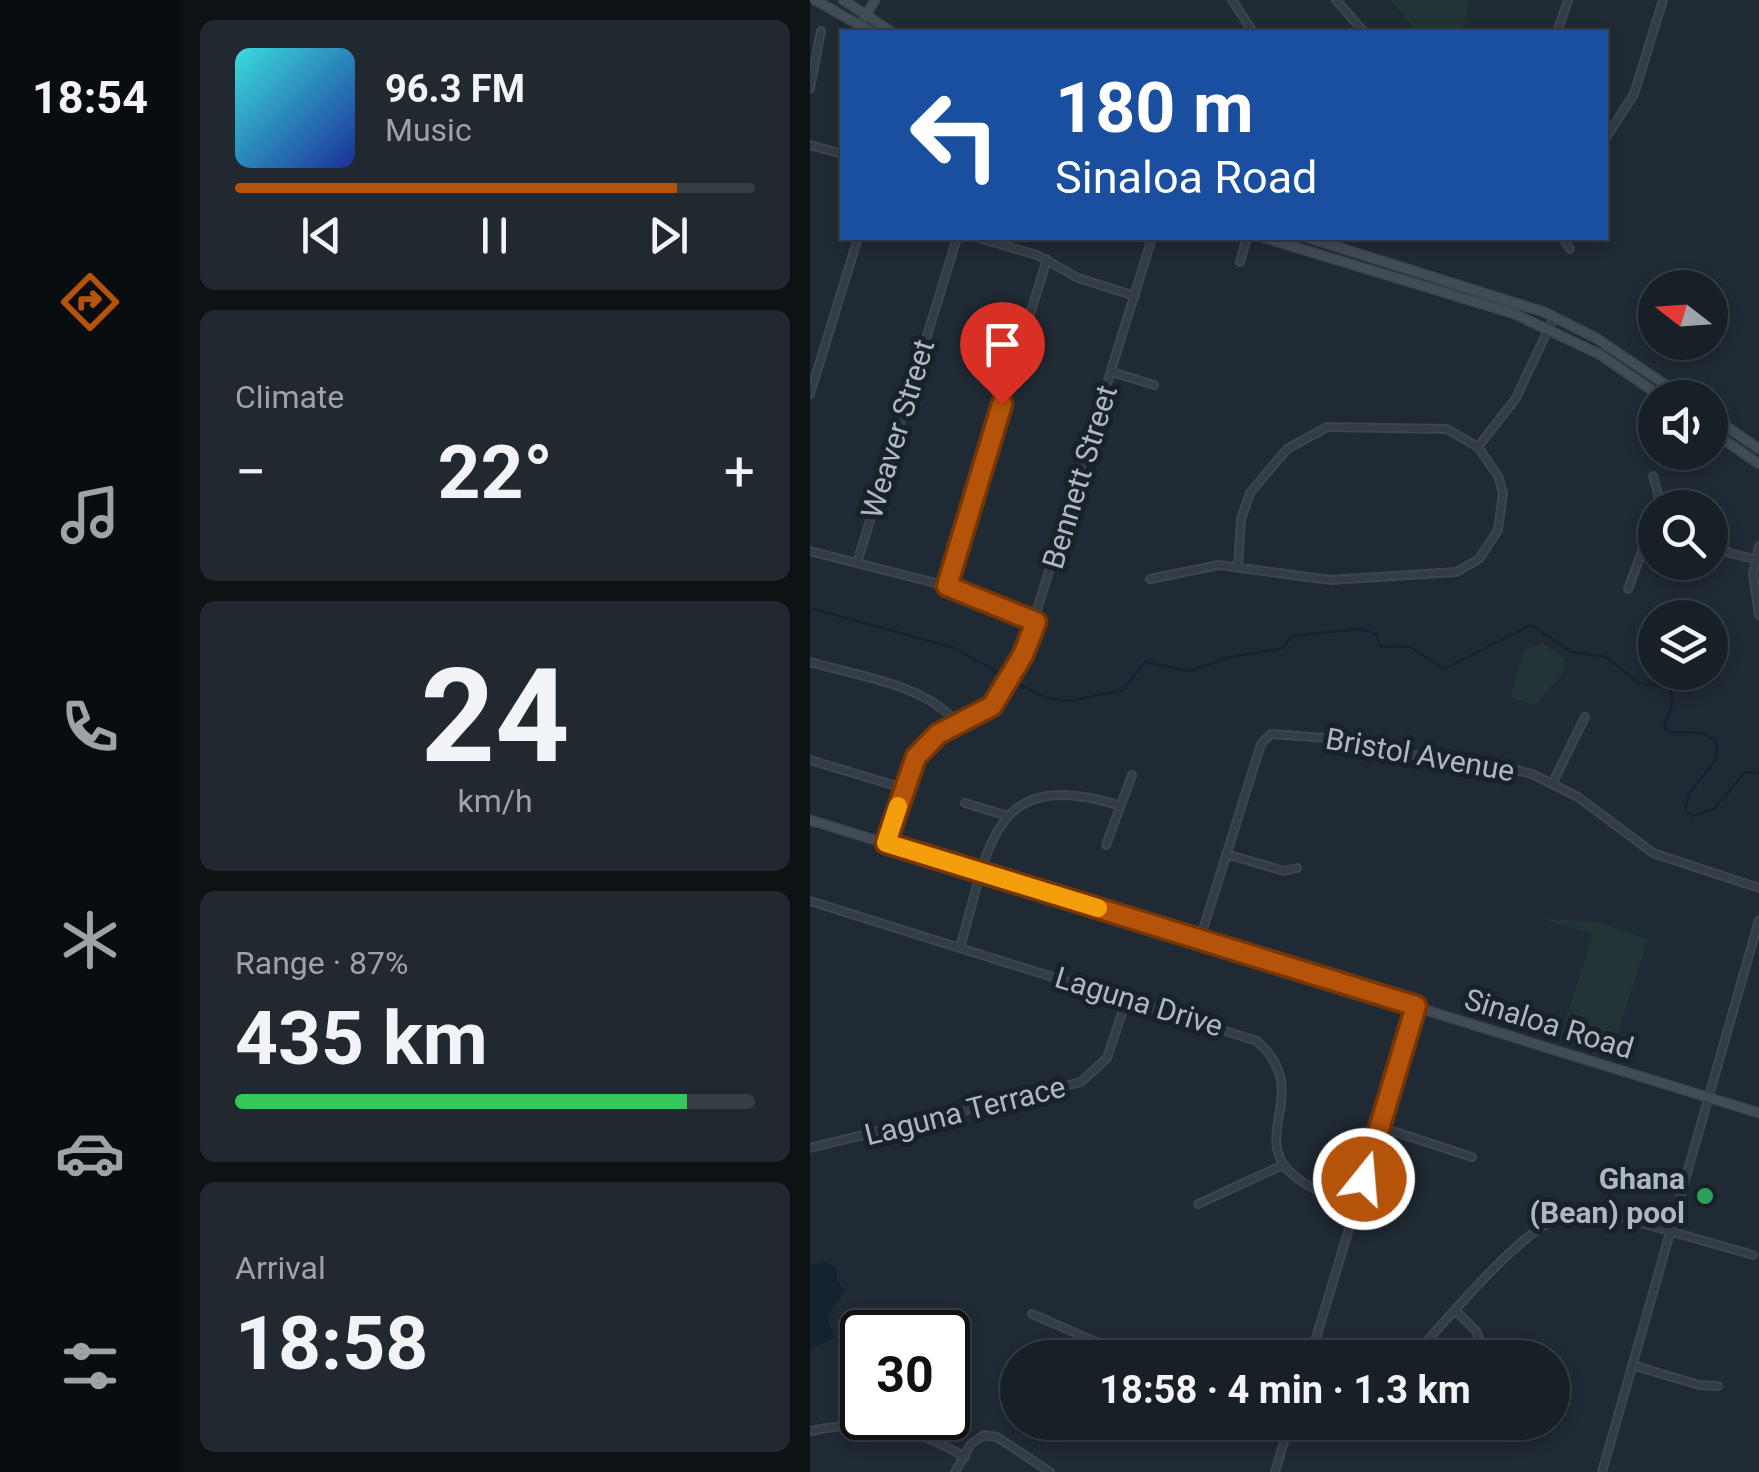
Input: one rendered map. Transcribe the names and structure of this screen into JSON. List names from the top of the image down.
{
  "streets": {
    "main road": ["Sinaloa Road"],
    "street": [
      "Weaver Street",
      "Bennett Street",
      "Bristol Avenue",
      "Laguna Drive",
      "Laguna Terrace"
    ]
  },
  "crossings": [
    ["Bennett Street", "Sinaloa Road"],
    ["Bristol Avenue", "Sinaloa Road"],
    ["Laguna Drive", "Laguna Terrace"]
  ],
  "places": ["Ghana (Bean) pool"],
  "north": "left",
  "page": {
    "tabs": "18:54",
    "turn": ["180 m", "Sinaloa Road"],
    "song": ["96.3 FM", "Music"],
    "tile": [
      "Climate",
      ["24", "km/h"],
      ["Range · 87%", "435 km"],
      ["Arrival", "18:58"]
    ],
    "heat": ["−", "22°", "+"],
    "limit": "30",
    "trip": "18:58 · 4 min · 1.3 km"
  }
}
